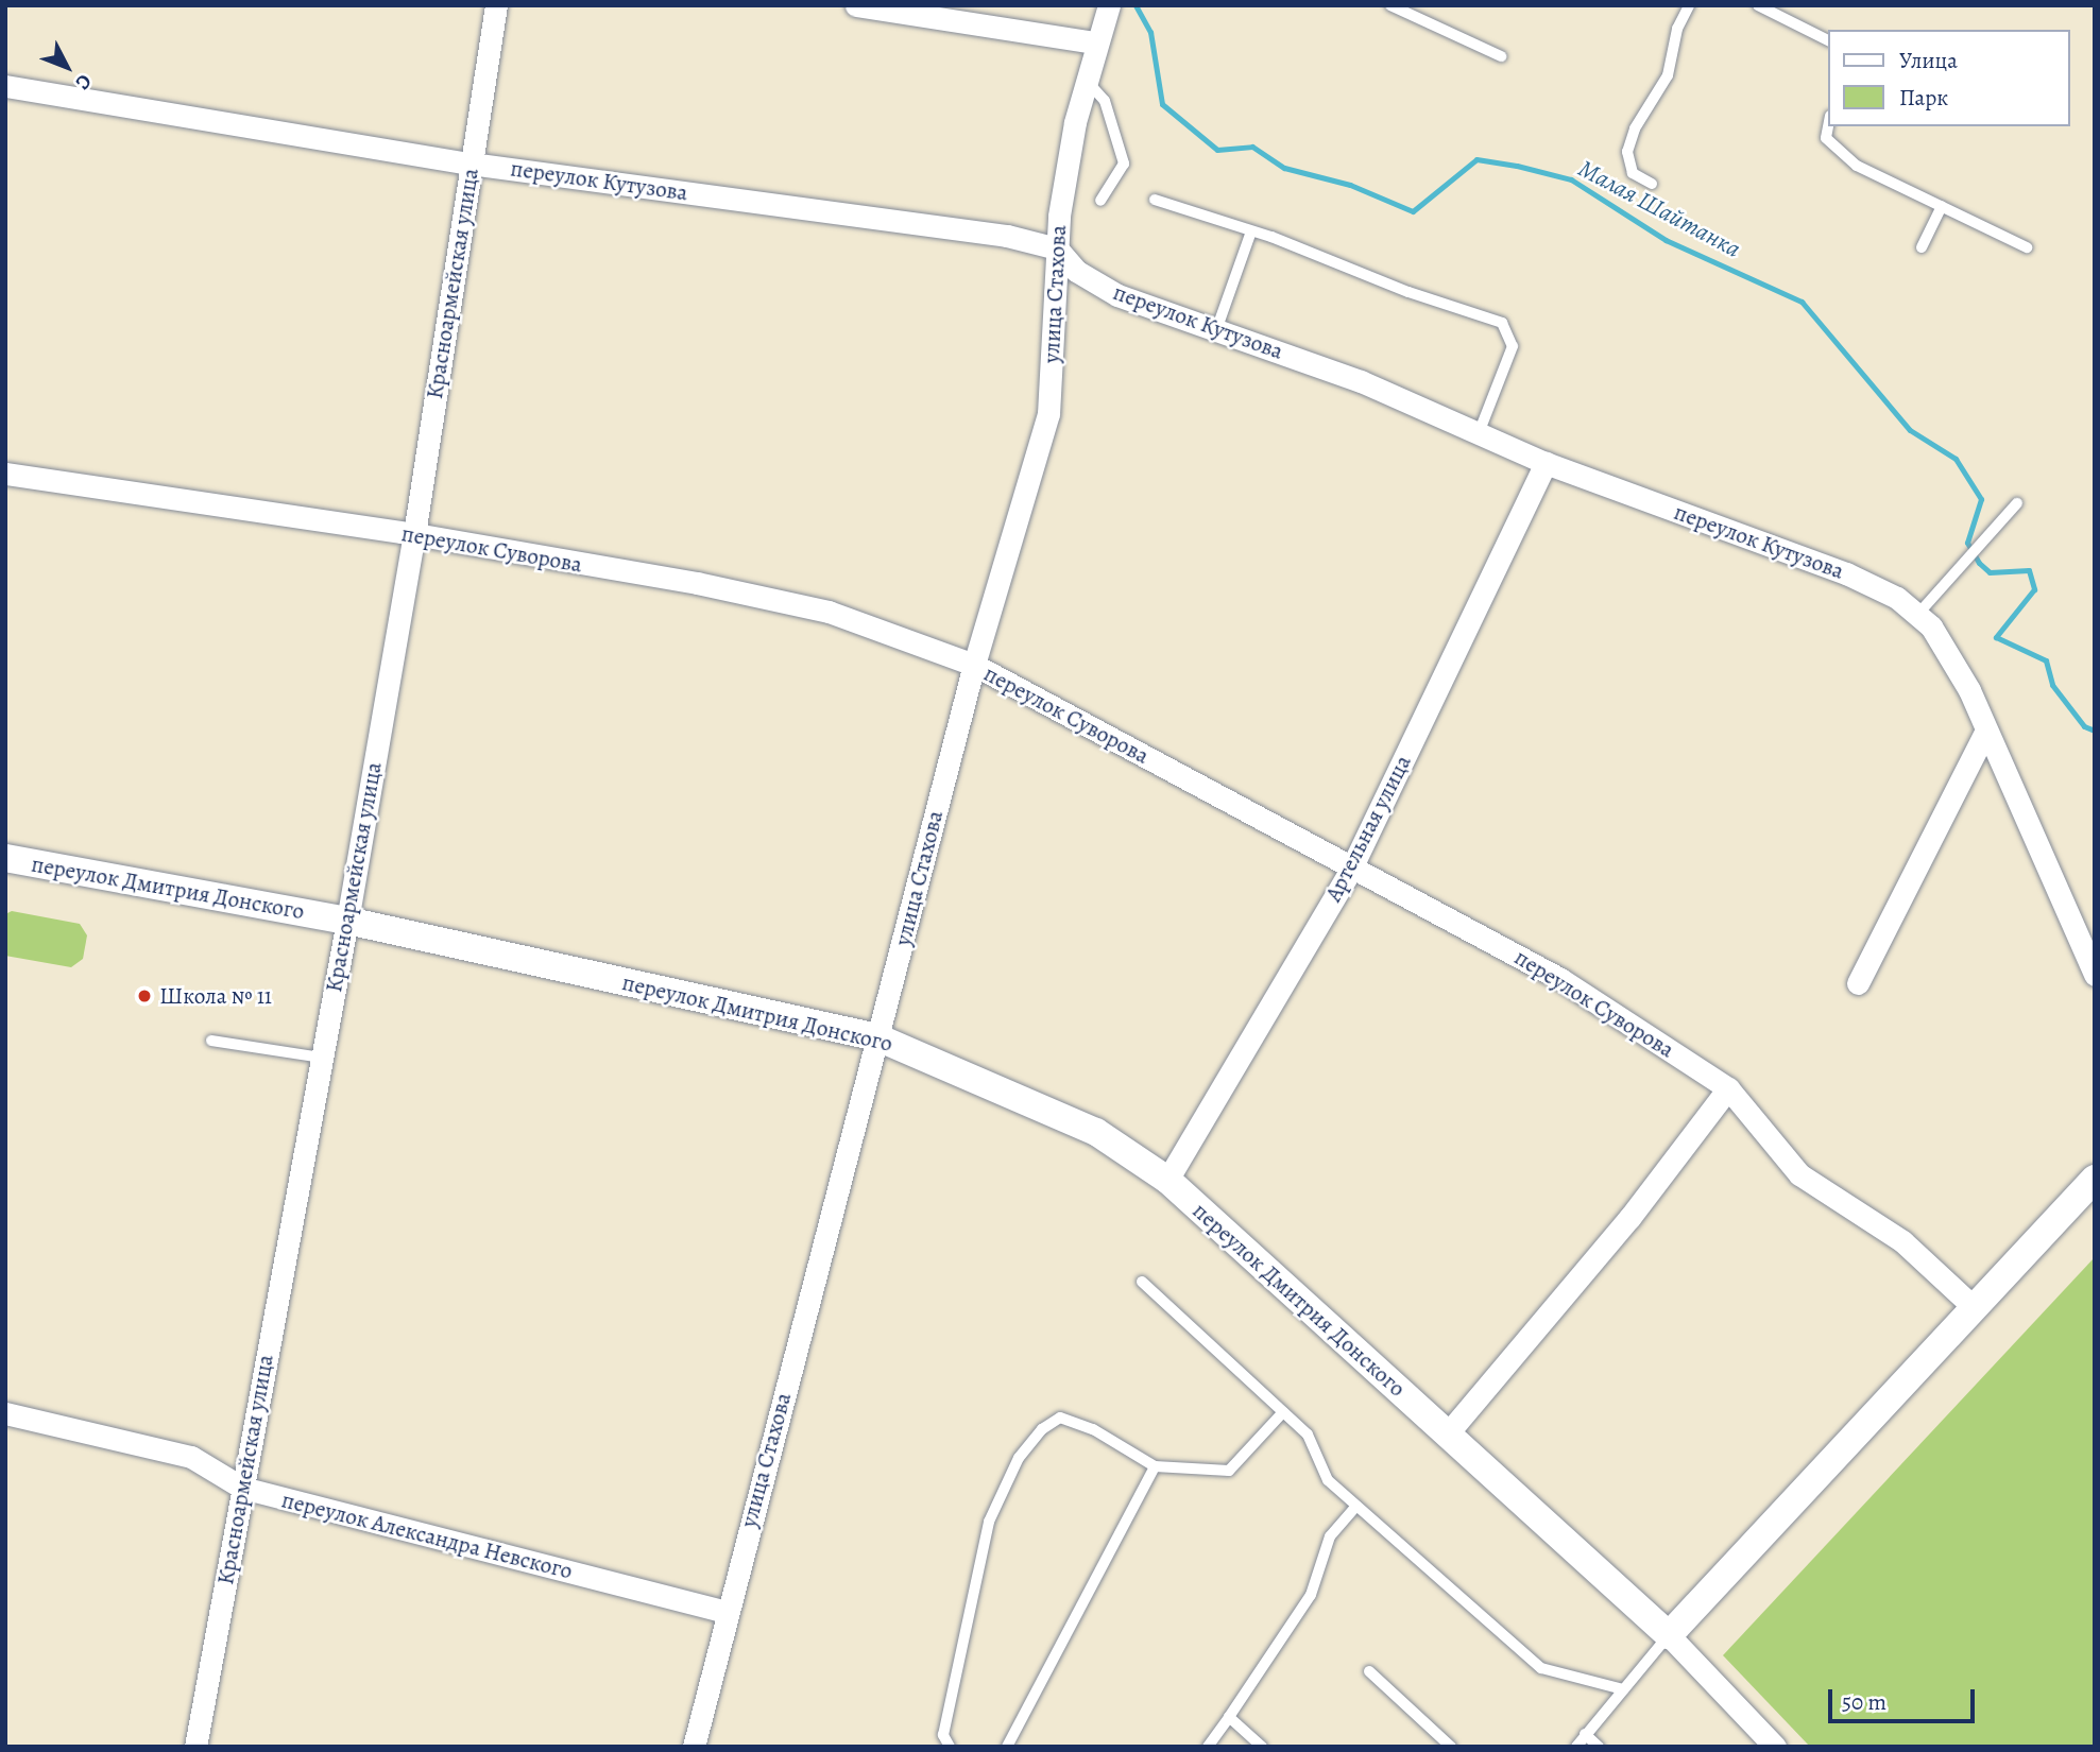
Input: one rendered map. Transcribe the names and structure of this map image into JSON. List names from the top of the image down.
{
  "streets": {
    "street": [
      "переулок Кутузова",
      "Красноармейская улица",
      "улица Стахова",
      "переулок Суворова",
      "Артельная улица",
      "переулок Дмитрия Донского",
      "переулок Александра Невского"
    ]
  },
  "crossings": [
    ["переулок Кутузова", "Красноармейская улица"],
    ["переулок Кутузова", "улица Стахова"],
    ["переулок Кутузова", "Артельная улица"],
    ["Красноармейская улица", "переулок Суворова"],
    ["Красноармейская улица", "переулок Дмитрия Донского"],
    ["Красноармейская улица", "переулок Александра Невского"],
    ["улица Стахова", "переулок Суворова"],
    ["улица Стахова", "переулок Дмитрия Донского"],
    ["улица Стахова", "переулок Александра Невского"],
    ["переулок Суворова", "Артельная улица"],
    ["Артельная улица", "переулок Дмитрия Донского"]
  ],
  "water": ["Малая Шайтанка"],
  "places": ["Школа № 11"],
  "legend": ["Улица", "Парк"],
  "scale_bar": "50 m",
  "north": "bottom right"
}
